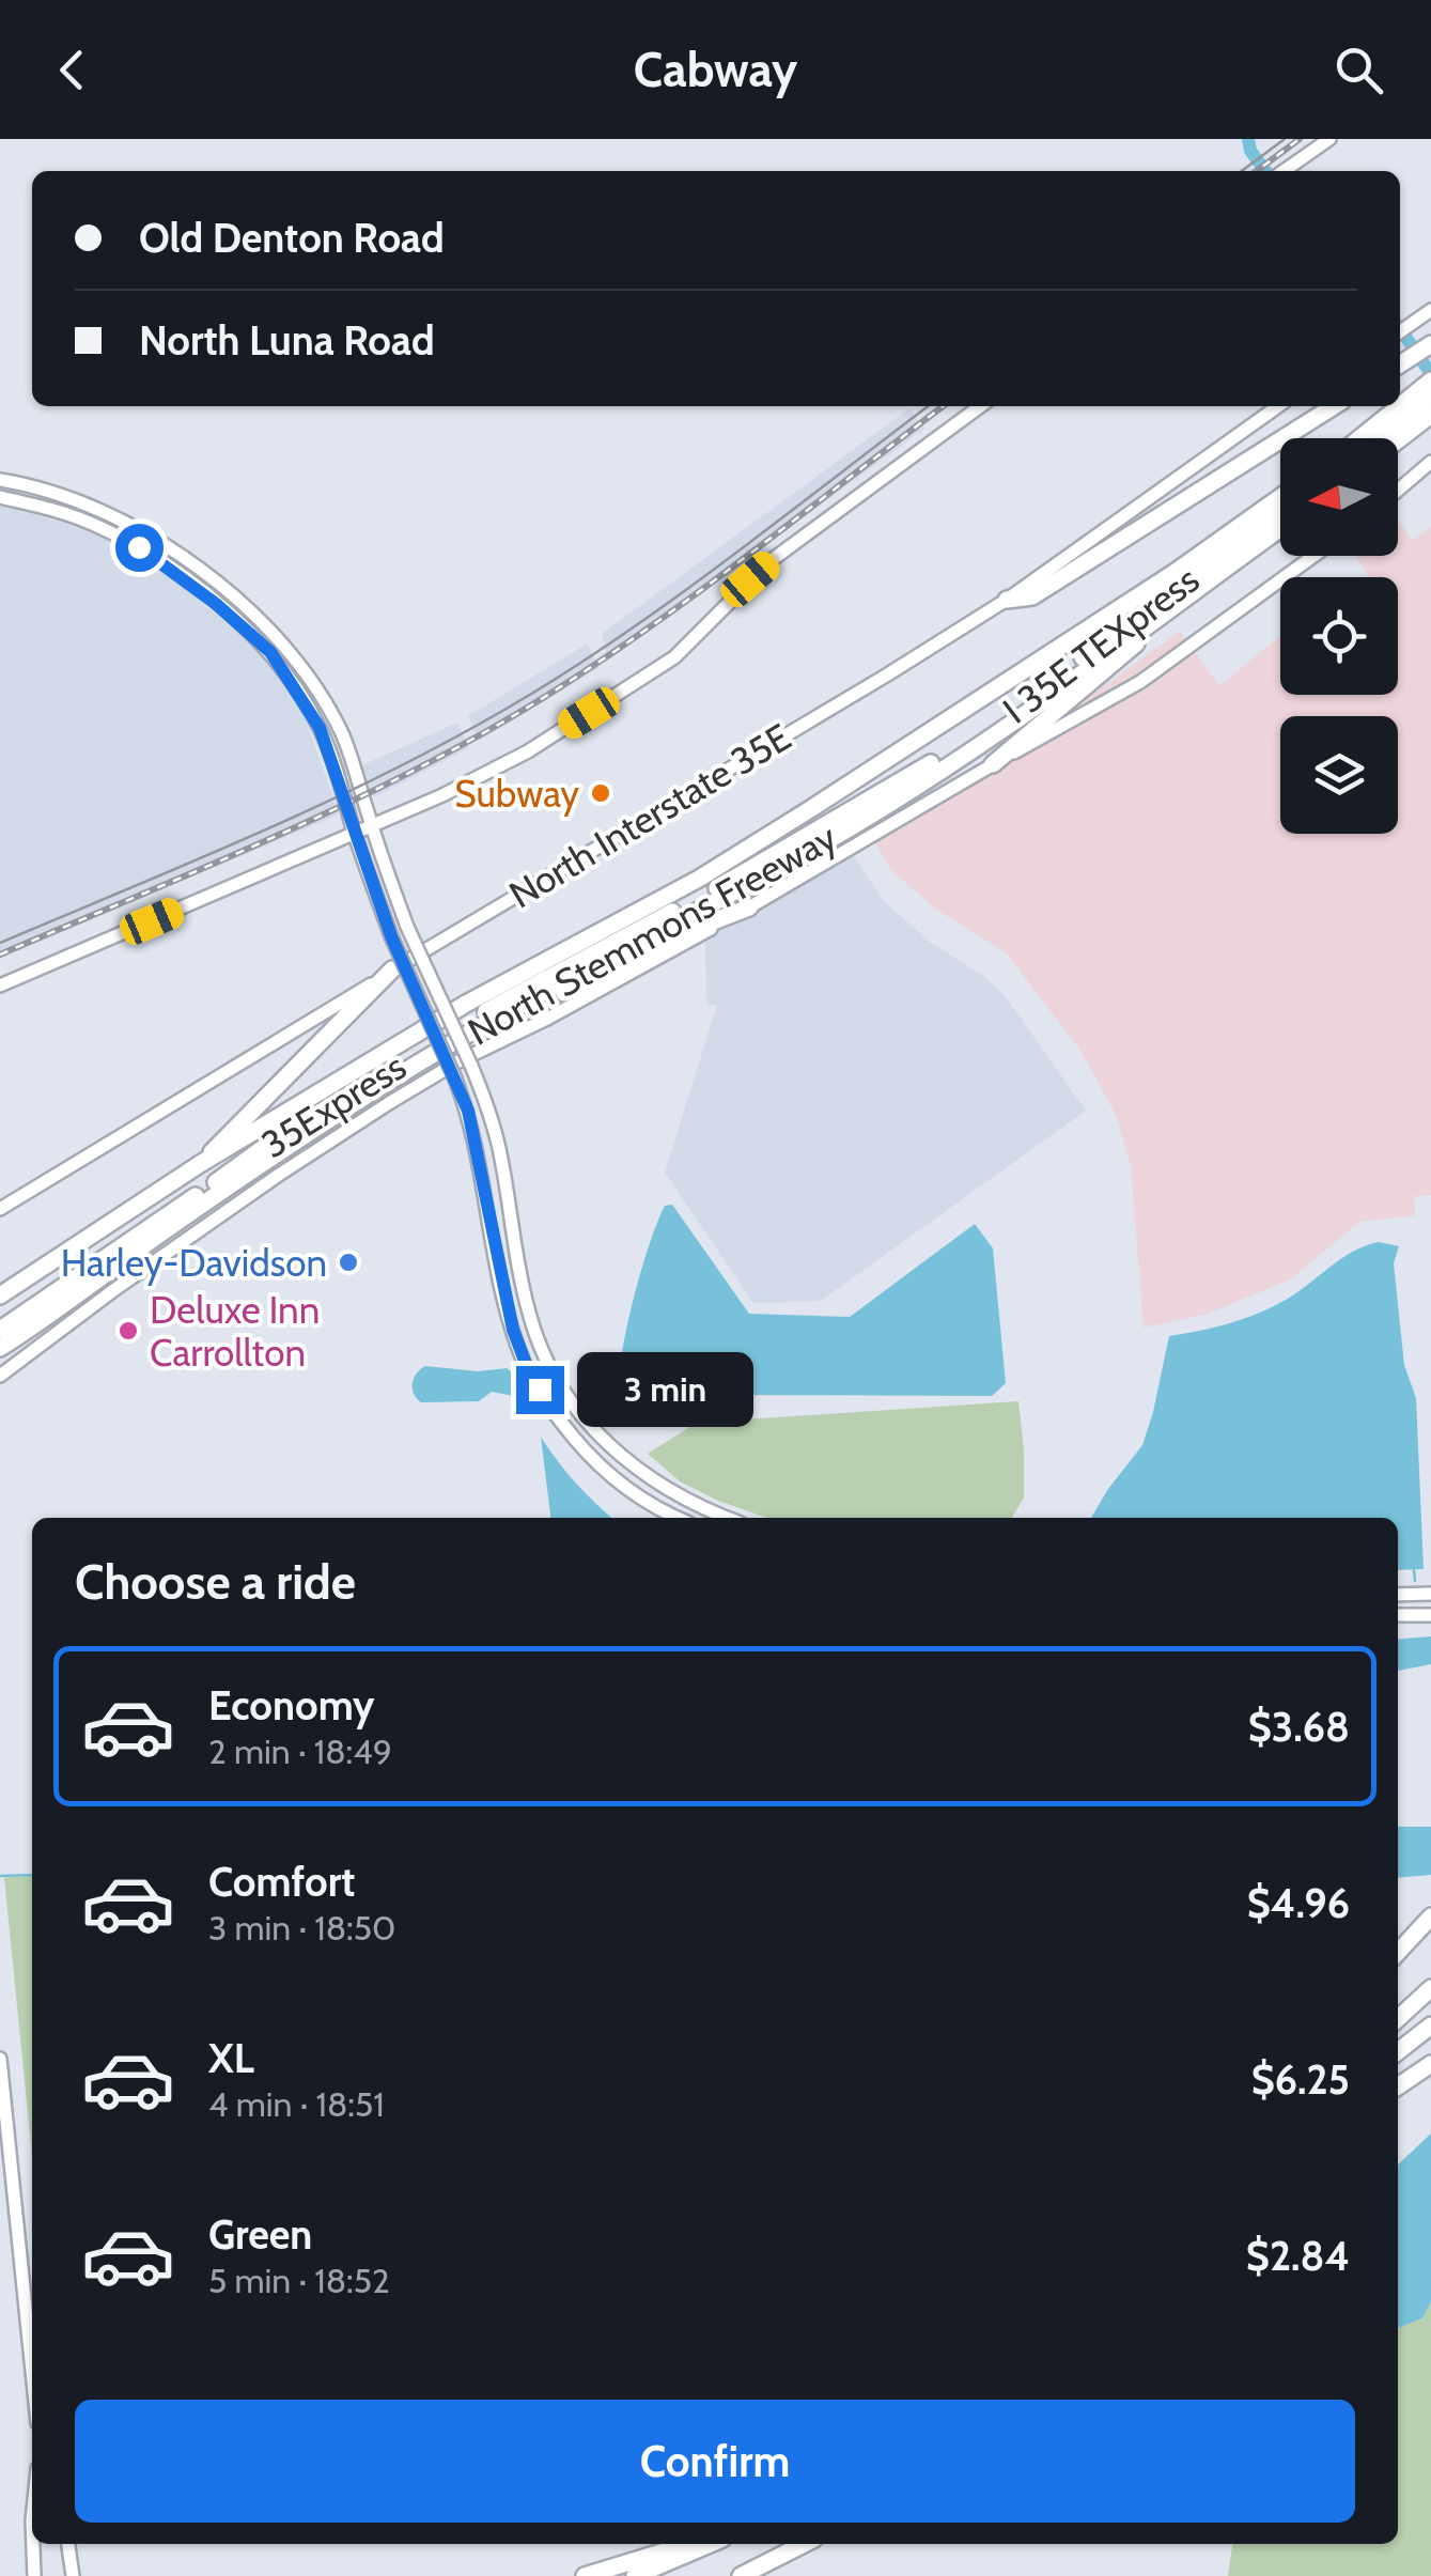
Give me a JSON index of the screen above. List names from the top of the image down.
{
  "streets": {
    "highway": ["I 35E TEXpress", "North Stemmons Freeway", "35Express"],
    "main road": ["North Interstate 35E"]
  },
  "crossings": [
    ["I 35E TEXpress", "35Express"],
    ["North Stemmons Freeway", "35Express"]
  ],
  "places": ["Subway", "Harley-Davidson", "Deluxe Inn Carrollton"],
  "north": "left",
  "page": {
    "header": "Cabway",
    "banner": ["Old Denton Road", "North Luna Road"],
    "bubble": "3 min",
    "heading": "Choose a ride",
    "list": [
      {
        "name": "Economy",
        "note": "2 min · 18:49",
        "value": "$3.68"
      },
      {
        "name": "Comfort",
        "note": "3 min · 18:50",
        "value": "$4.96"
      },
      {
        "name": "XL",
        "note": "4 min · 18:51",
        "value": "$6.25"
      },
      {
        "name": "Green",
        "note": "5 min · 18:52",
        "value": "$2.84"
      }
    ],
    "buttons": "Confirm"
  }
}
